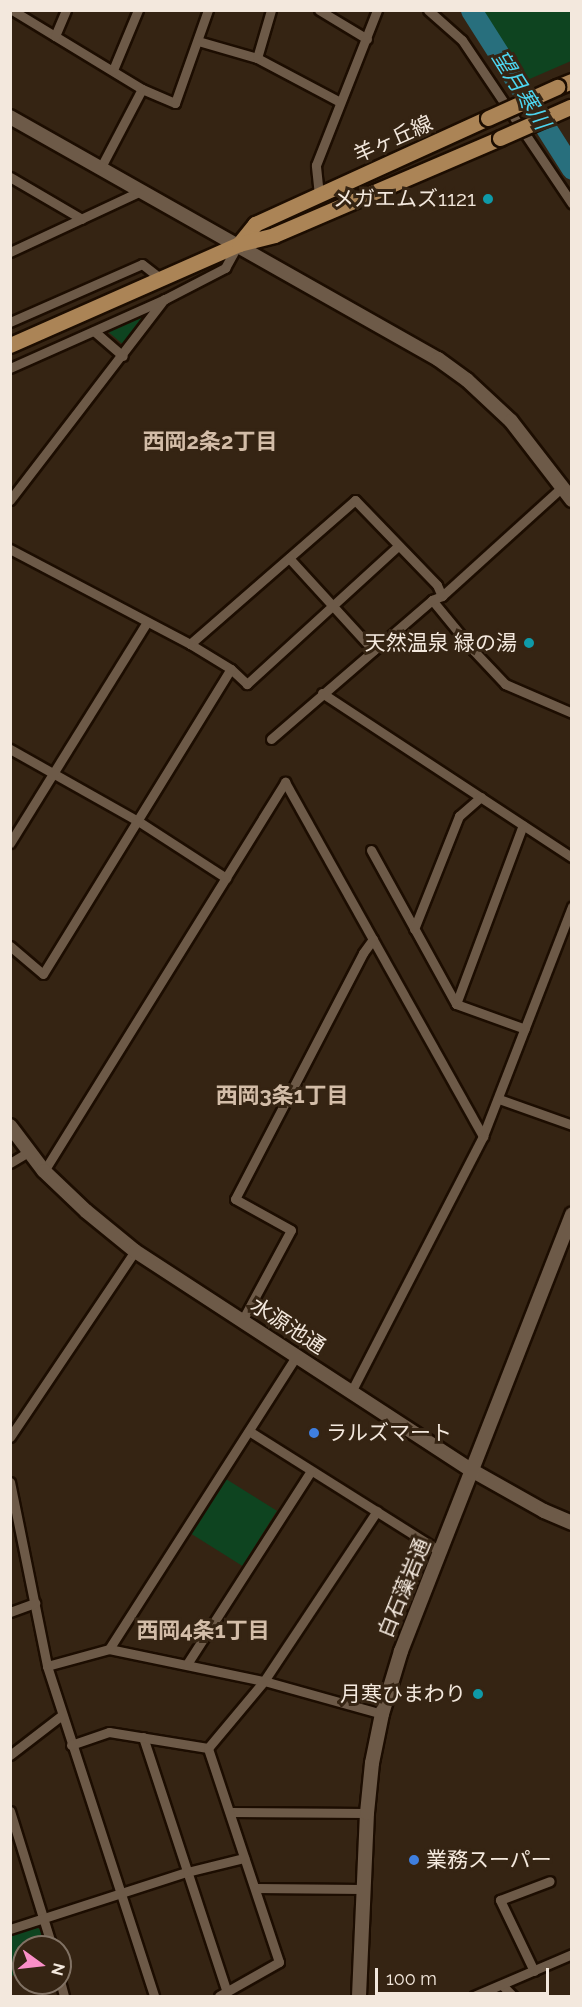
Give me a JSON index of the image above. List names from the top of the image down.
{
  "streets": {
    "main road": ["羊ヶ丘線"],
    "street": ["水源池通", "白石藻岩通"]
  },
  "crossings": [
    ["水源池通", "白石藻岩通"]
  ],
  "districts": ["西岡2条2丁目", "西岡3条1丁目", "西岡4条1丁目"],
  "water": ["望月寒川"],
  "places": [
    "メガエムズ1121",
    "天然温泉 緑の湯",
    "ラルズマート",
    "月寒ひまわり",
    "業務スーパー"
  ],
  "scale_bar": "100 m",
  "north": "right"
}
